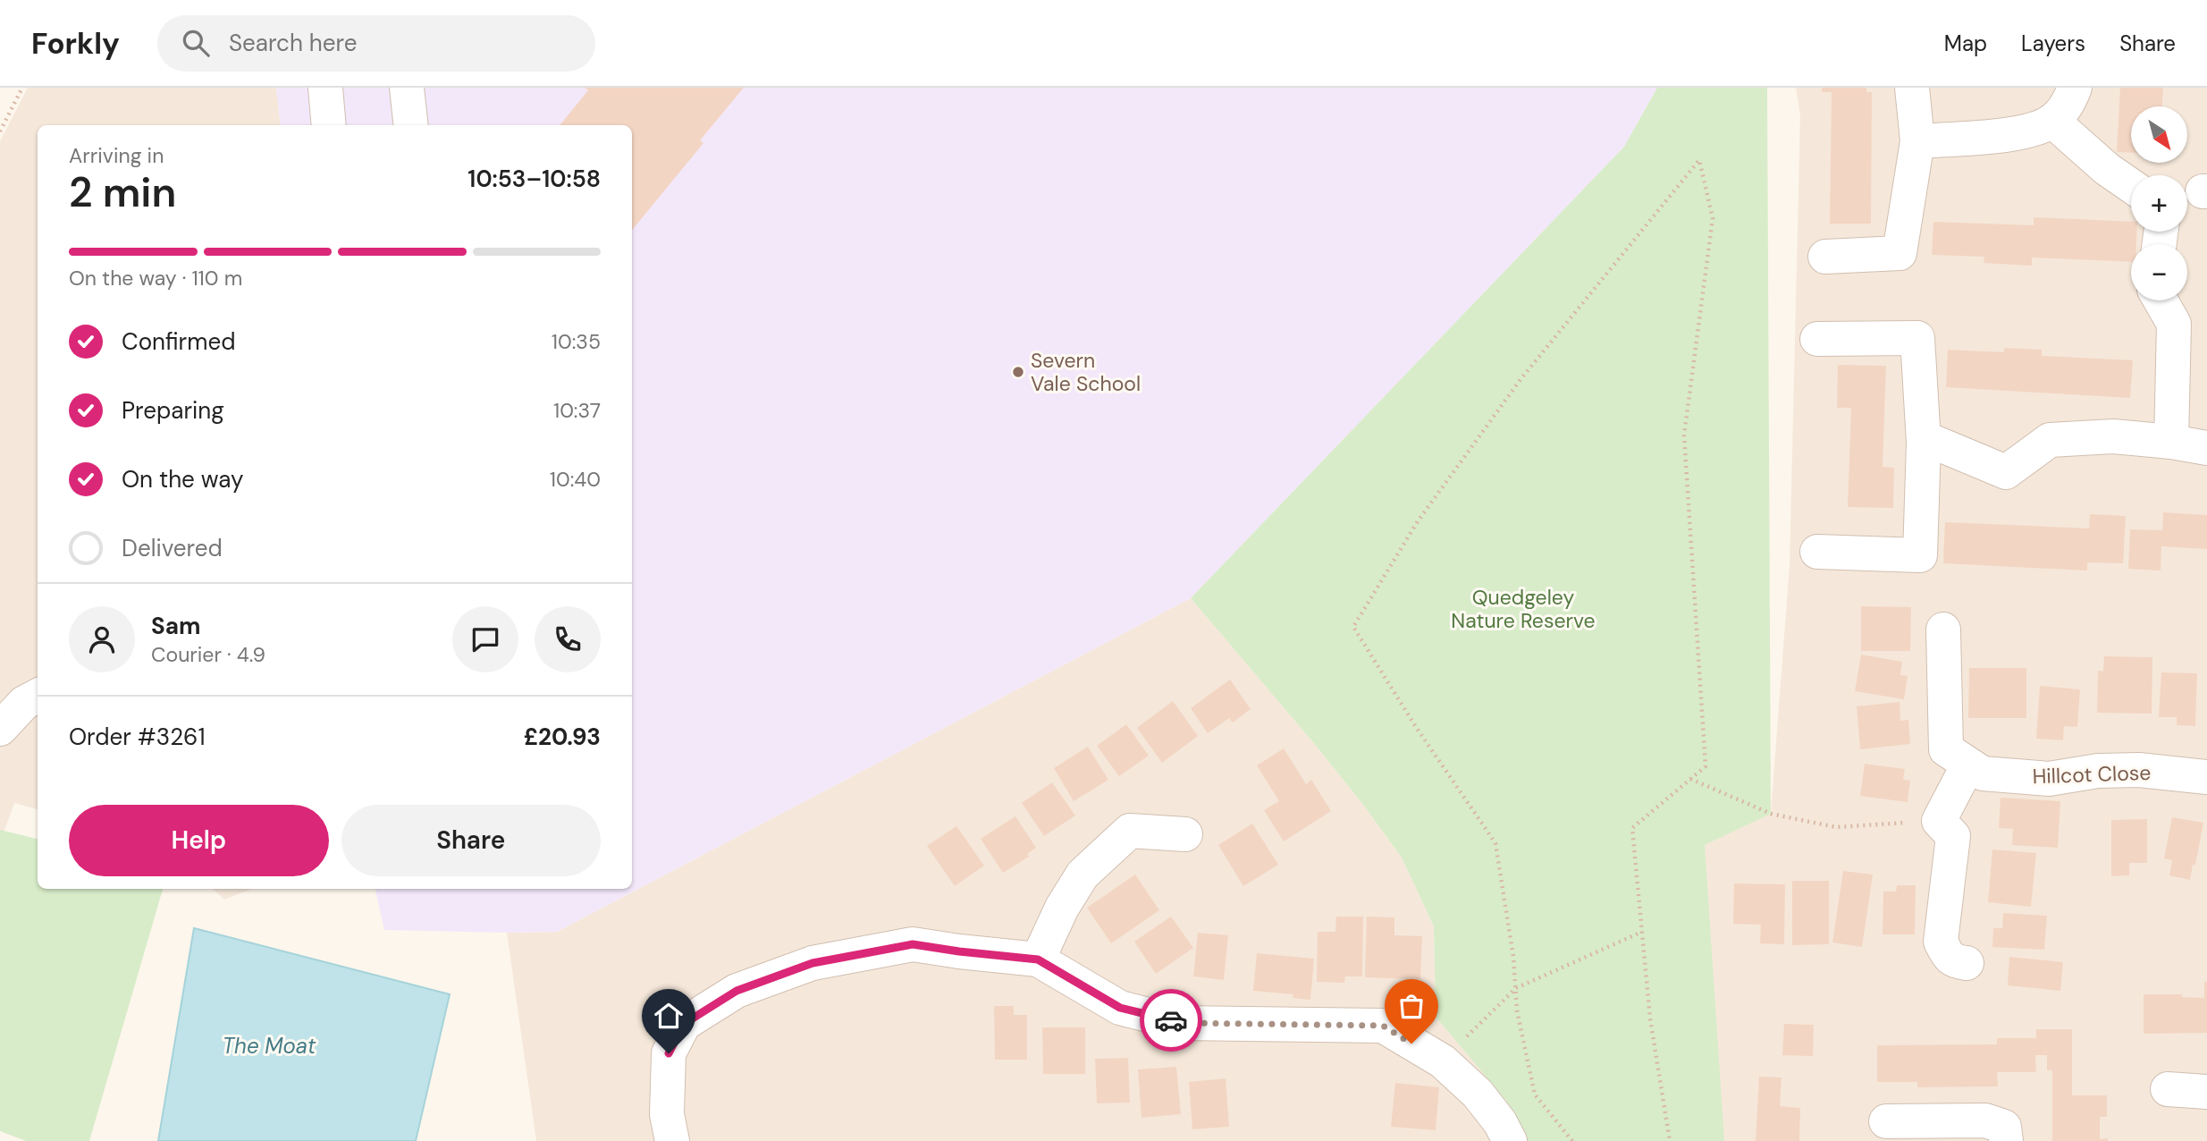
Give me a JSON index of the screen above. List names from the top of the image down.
{
  "streets": {
    "street": ["Hillcot Close"]
  },
  "water": ["The Moat"],
  "parks": ["Quedgeley Nature Reserve"],
  "places": ["Severn Vale School"],
  "north": "bottom right",
  "page": {
    "header": "Forkly",
    "search": "Search here",
    "nav": ["Map", "Layers", "Share"],
    "map_buttons": ["+", "−"],
    "heading": ["2 min", "Arriving in", "10:53–10:58"],
    "panel": [
      "Sam",
      "Courier · 4.9",
      "Order #3261",
      "£20.93"
    ],
    "bar": "On the way · 110 m",
    "list": [
      ["Confirmed", "10:35"],
      ["Preparing", "10:37"],
      ["On the way", "10:40"],
      "Delivered"
    ],
    "buttons": ["Help", "Share"]
  }
}
